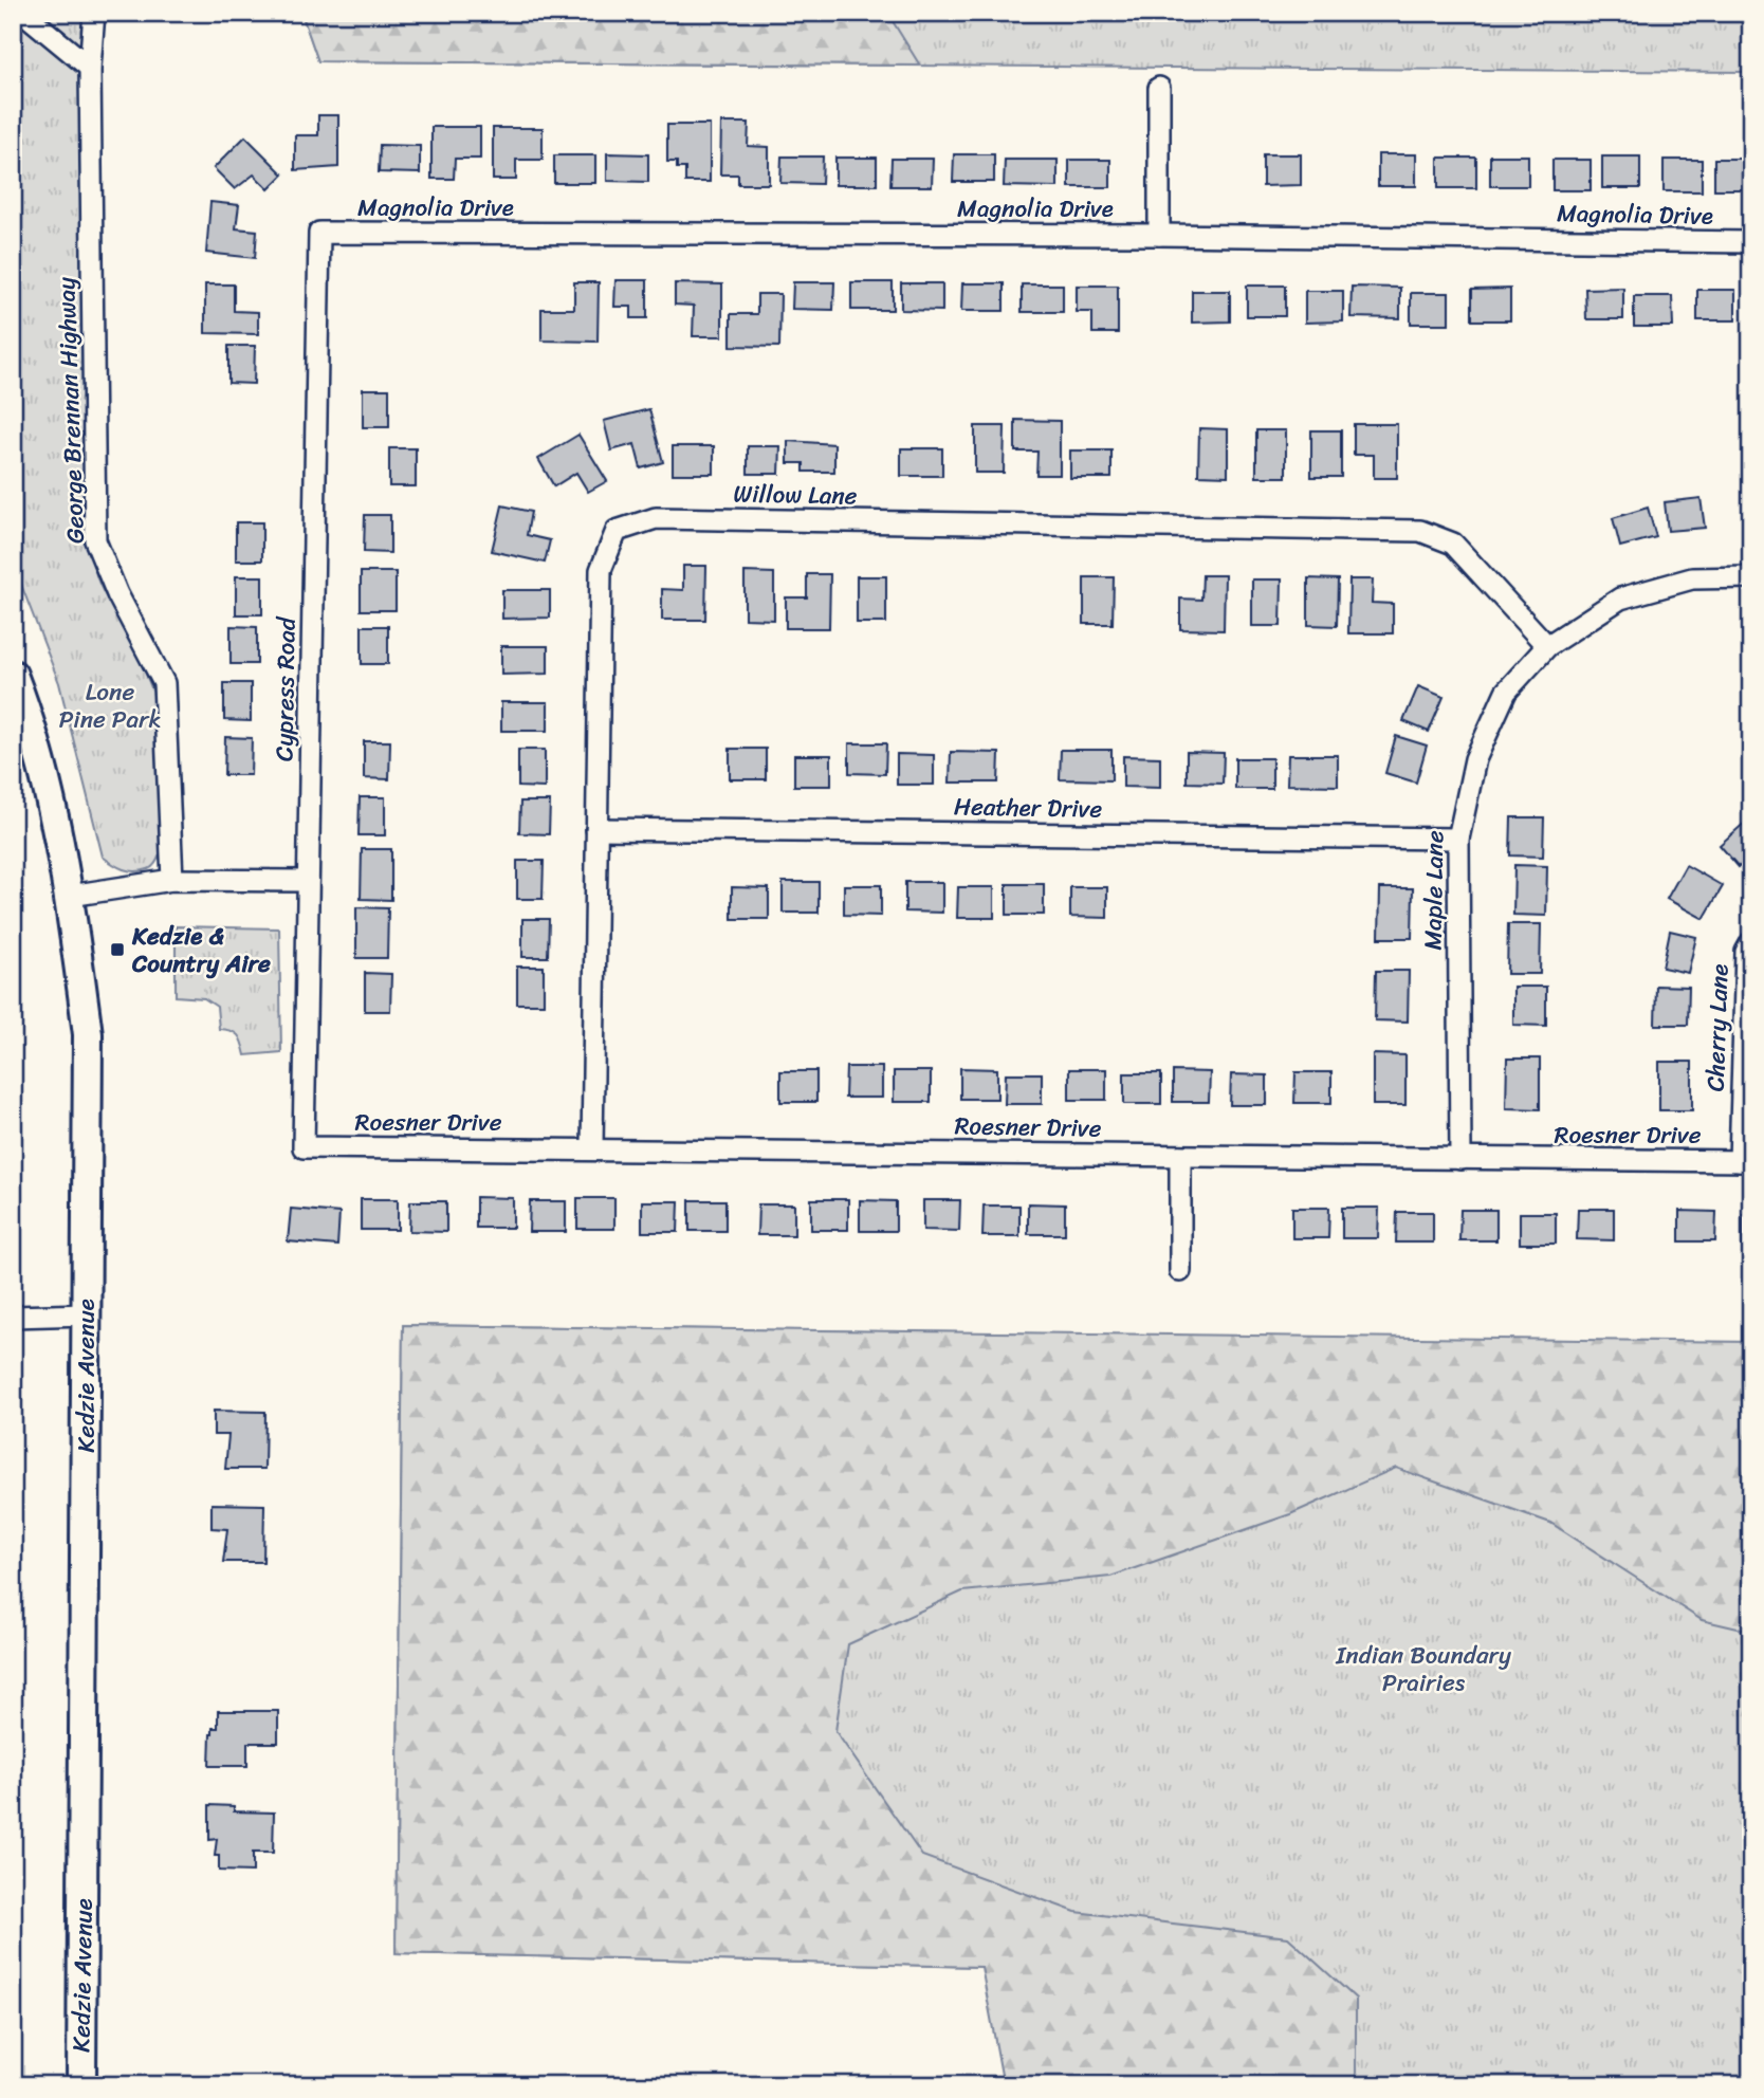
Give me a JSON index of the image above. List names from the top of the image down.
{
  "streets": {
    "main road": ["Kedzie Avenue"],
    "street": [
      "Magnolia Drive",
      "George Brennan Highway",
      "Willow Lane",
      "Cypress Road",
      "Heather Drive",
      "Maple Lane",
      "Cherry Lane",
      "Roesner Drive"
    ]
  },
  "crossings": [
    ["Magnolia Drive", "Cypress Road"],
    ["Willow Lane", "Heather Drive"],
    ["Willow Lane", "Maple Lane"],
    ["Willow Lane", "Roesner Drive"],
    ["Cypress Road", "Roesner Drive"],
    ["Heather Drive", "Maple Lane"],
    ["Maple Lane", "Roesner Drive"],
    ["Cherry Lane", "Roesner Drive"]
  ],
  "parks": ["Lone Pine Park", "Indian Boundary Prairies"],
  "places": {
    "transit": ["Kedzie & Country Aire"]
  }
}
